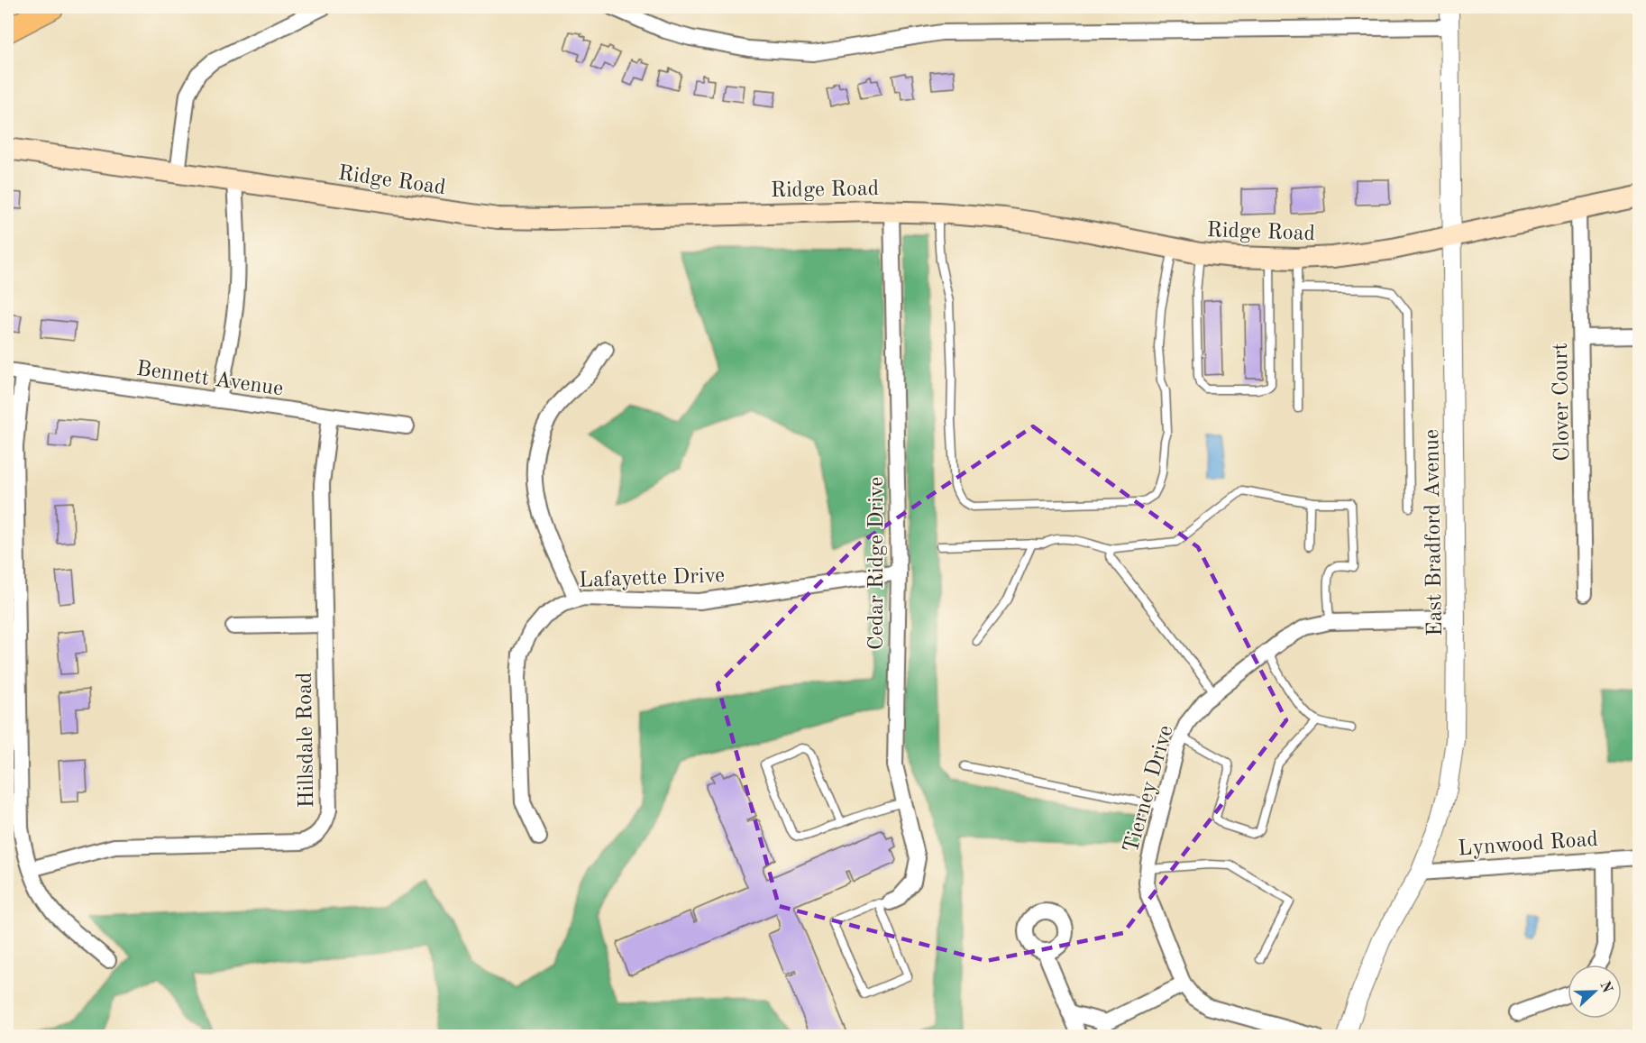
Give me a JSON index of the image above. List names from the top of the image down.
{
  "streets": {
    "main road": ["Ridge Road"],
    "street": [
      "Bennett Avenue",
      "Clover Court",
      "East Bradford Avenue",
      "Cedar Ridge Drive",
      "Lafayette Drive",
      "Hillsdale Road",
      "Tierney Drive",
      "Lynwood Road"
    ]
  },
  "crossings": [
    ["Ridge Road", "Clover Court"],
    ["Ridge Road", "East Bradford Avenue"],
    ["Ridge Road", "Cedar Ridge Drive"],
    ["Bennett Avenue", "Hillsdale Road"],
    ["East Bradford Avenue", "Tierney Drive"],
    ["East Bradford Avenue", "Lynwood Road"],
    ["Cedar Ridge Drive", "Lafayette Drive"]
  ],
  "north": "right"
}
